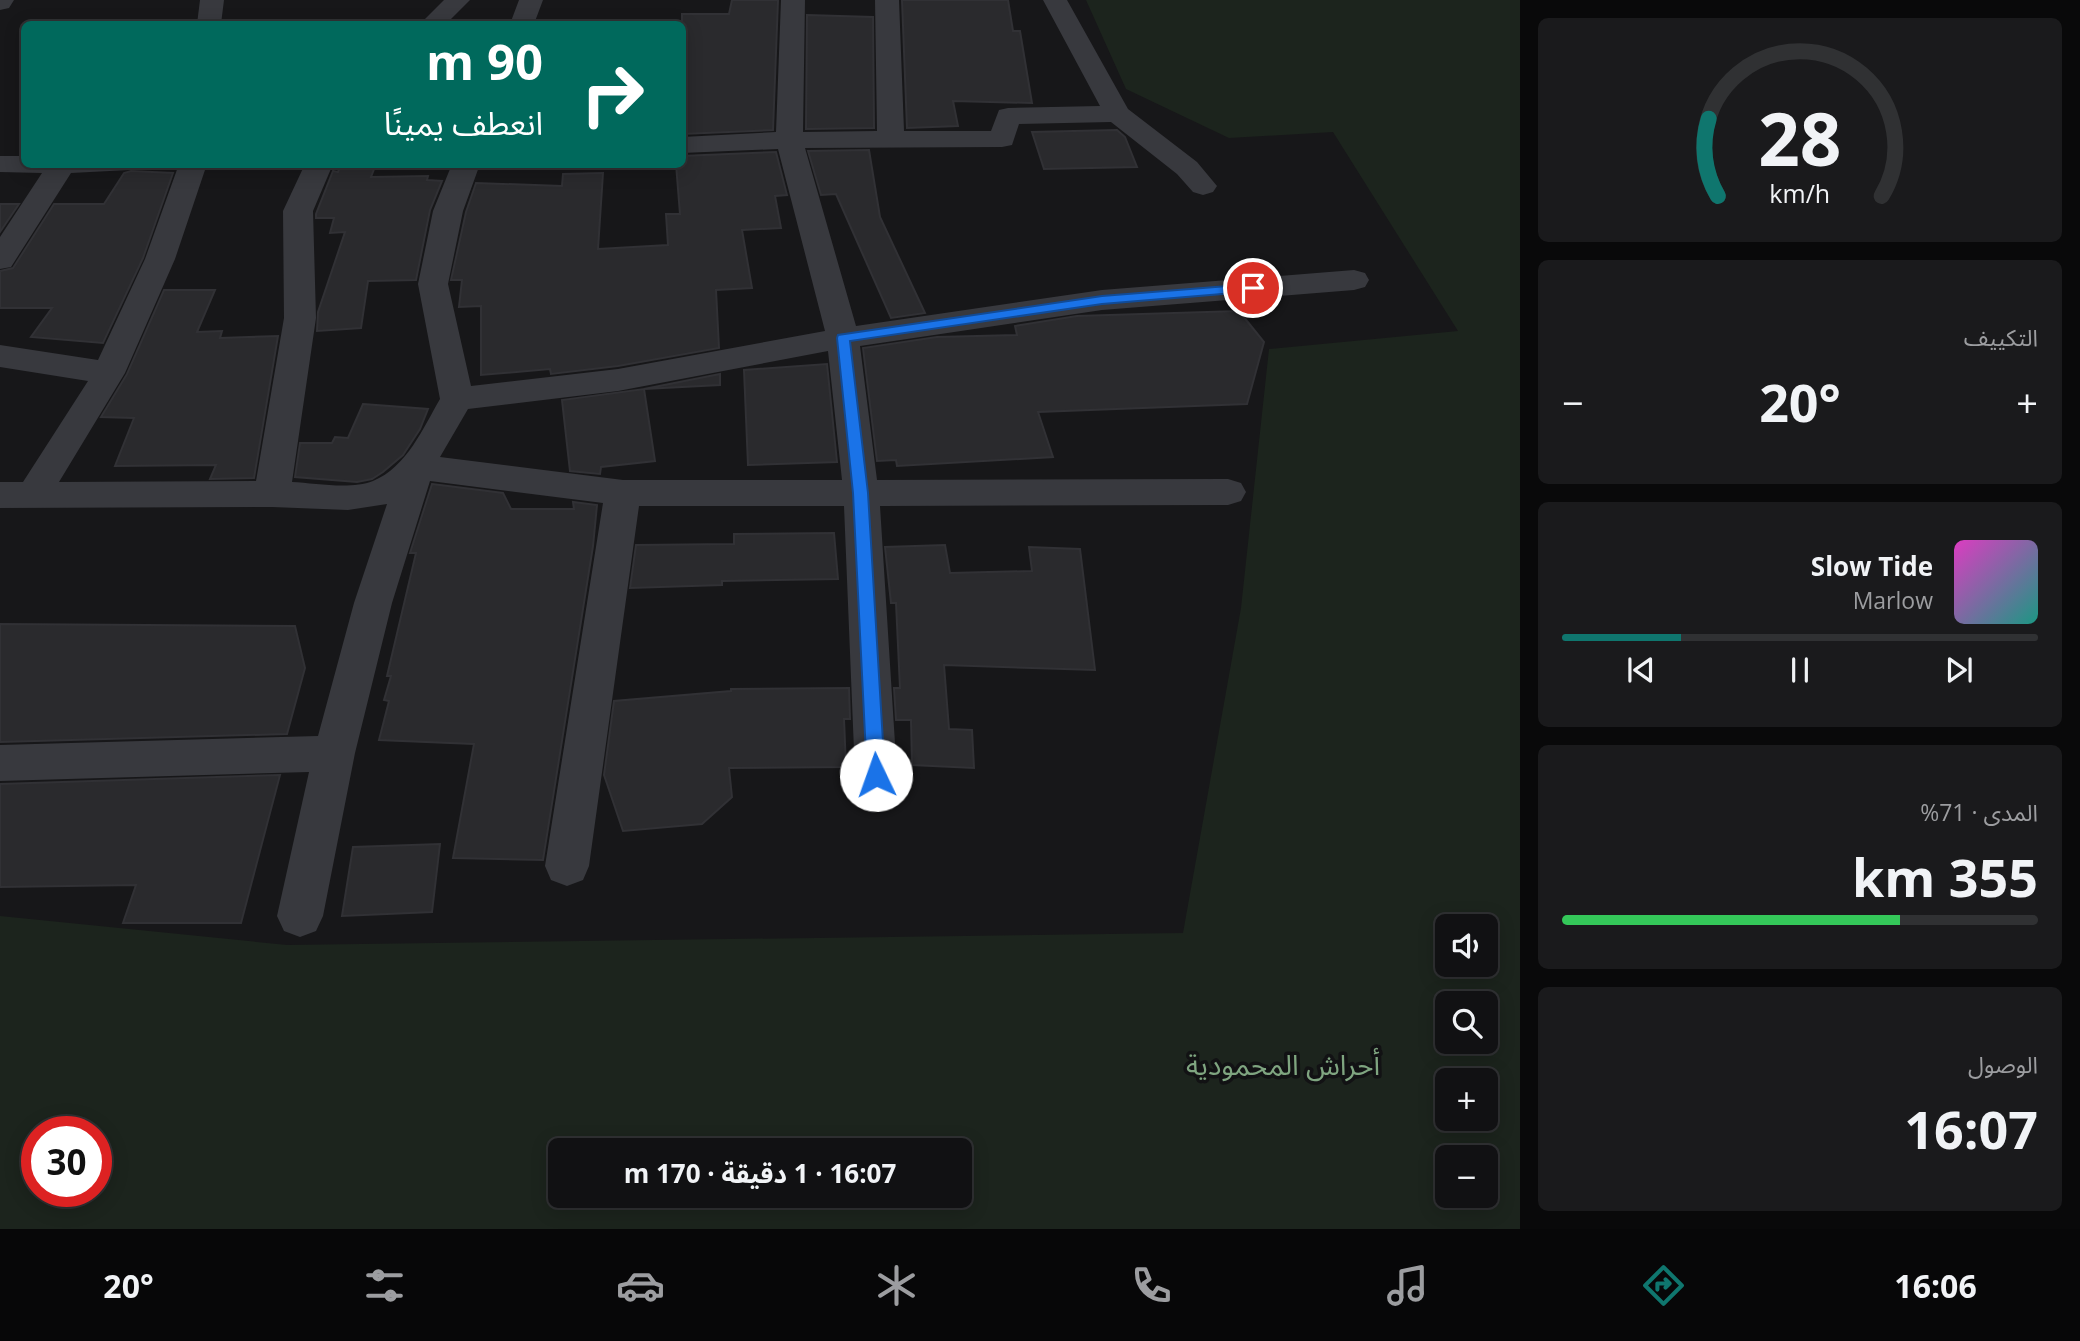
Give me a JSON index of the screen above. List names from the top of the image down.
{
  "parks": ["أحراش المحمودية"],
  "page": {
    "turn": ["90 m", "انعطف يمينًا"],
    "tile": [
      "التكييف",
      ["المدى · 71%", "355 km"],
      ["الوصول", "16:07"]
    ],
    "heat": ["−", "20°", "+"],
    "song": ["Slow Tide", "Marlow"],
    "map_buttons": ["+", "−"],
    "limit": "30",
    "trip": "16:07 · 1 دقيقة · 170 m",
    "tabs": ["16:06", "20°"],
    "gauge": ["28", "km/h"]
  }
}
